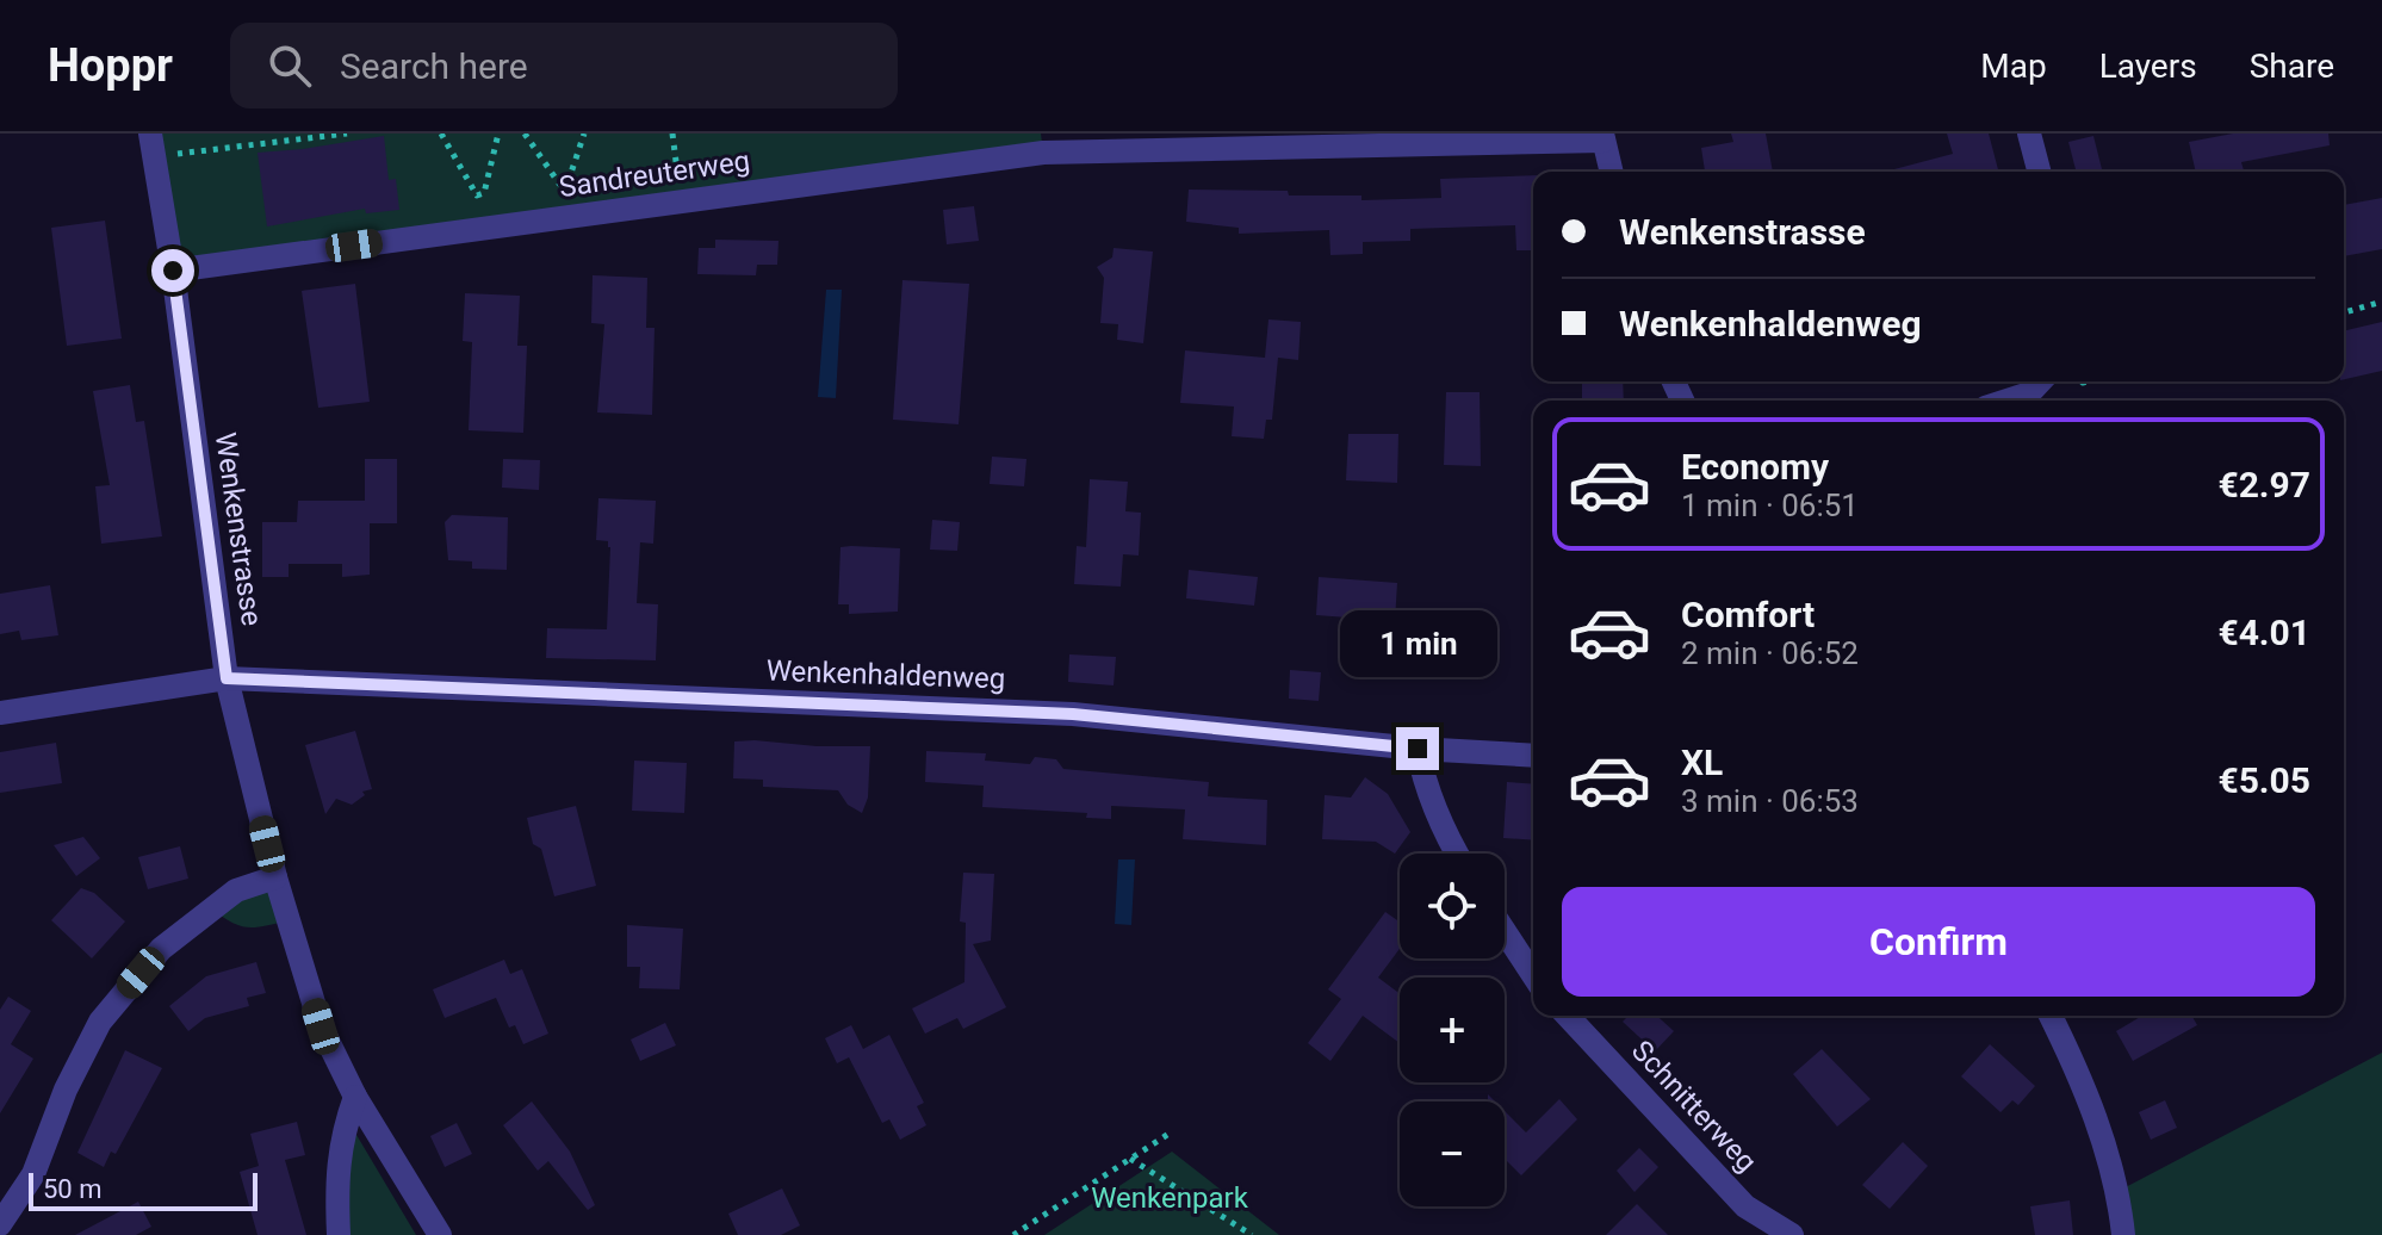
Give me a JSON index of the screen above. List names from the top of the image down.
{
  "streets": {
    "street": [
      "Sandreuterweg",
      "Wenkenstrasse",
      "Wenkenhaldenweg",
      "Schnitterweg"
    ]
  },
  "crossings": [
    ["Sandreuterweg", "Wenkenstrasse"],
    ["Wenkenstrasse", "Wenkenhaldenweg"]
  ],
  "parks": ["Wenkenpark"],
  "scale_bar": "50 m",
  "page": {
    "header": "Hoppr",
    "search": "Search here",
    "nav": ["Map", "Layers", "Share"],
    "banner": ["Wenkenstrasse", "Wenkenhaldenweg"],
    "list": [
      {
        "name": "Economy",
        "note": "1 min · 06:51",
        "value": "€2.97"
      },
      {
        "name": "Comfort",
        "note": "2 min · 06:52",
        "value": "€4.01"
      },
      {
        "name": "XL",
        "note": "3 min · 06:53",
        "value": "€5.05"
      }
    ],
    "bubble": "1 min",
    "map_buttons": ["+", "−"],
    "buttons": "Confirm",
    "scale": "50 m"
  }
}
